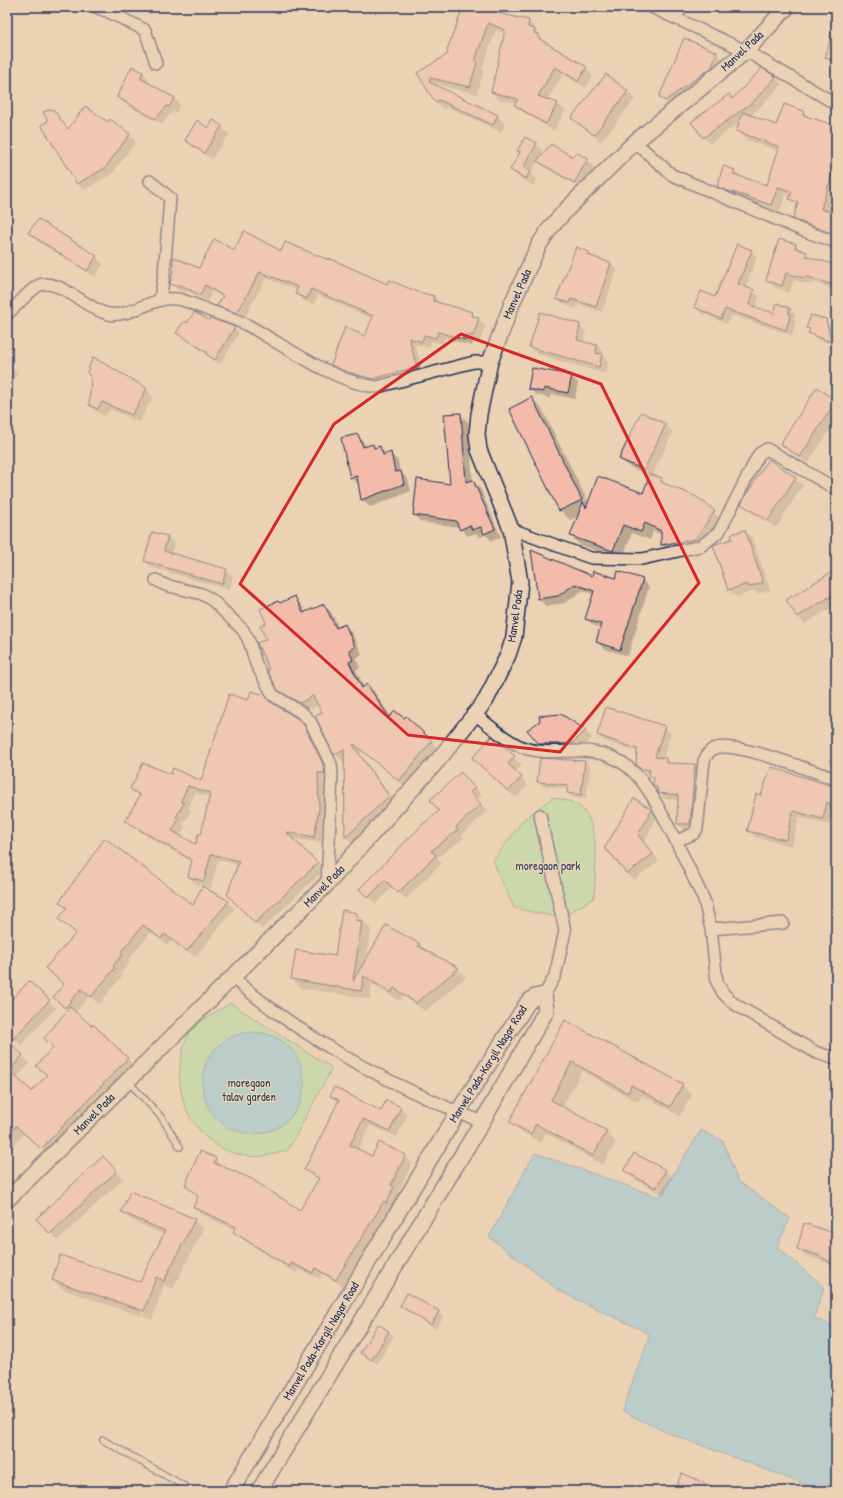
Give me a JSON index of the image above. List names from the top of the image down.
{
  "streets": {
    "main road": ["Manvel Pada", "Manvel Pada-Kargil Nagar Road"]
  },
  "parks": ["moregaon park", "moregaon talav garden"]
}
